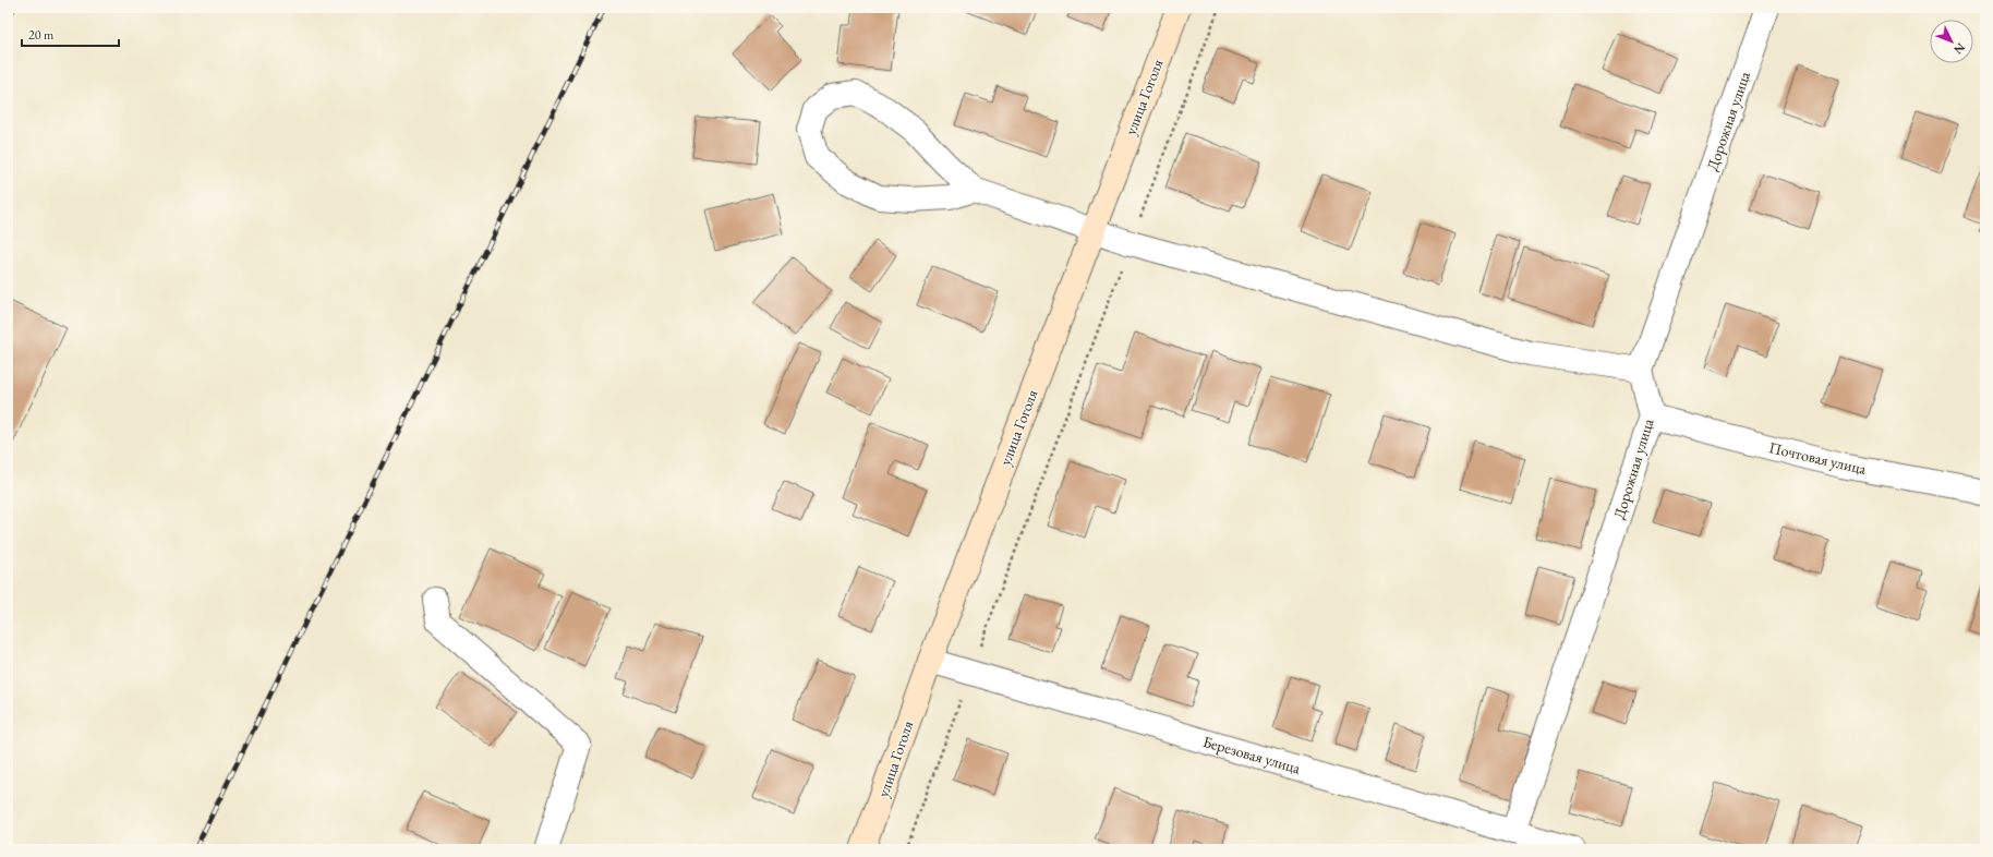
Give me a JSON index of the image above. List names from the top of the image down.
{
  "streets": {
    "main road": ["улица Гоголя"],
    "street": ["Дорожная улица", "Почтовая улица", "Березовая улица"]
  },
  "crossings": [
    ["улица Гоголя", "Березовая улица"],
    ["Дорожная улица", "Почтовая улица"],
    ["Дорожная улица", "Березовая улица"]
  ],
  "scale_bar": "20 m",
  "north": "bottom right"
}
